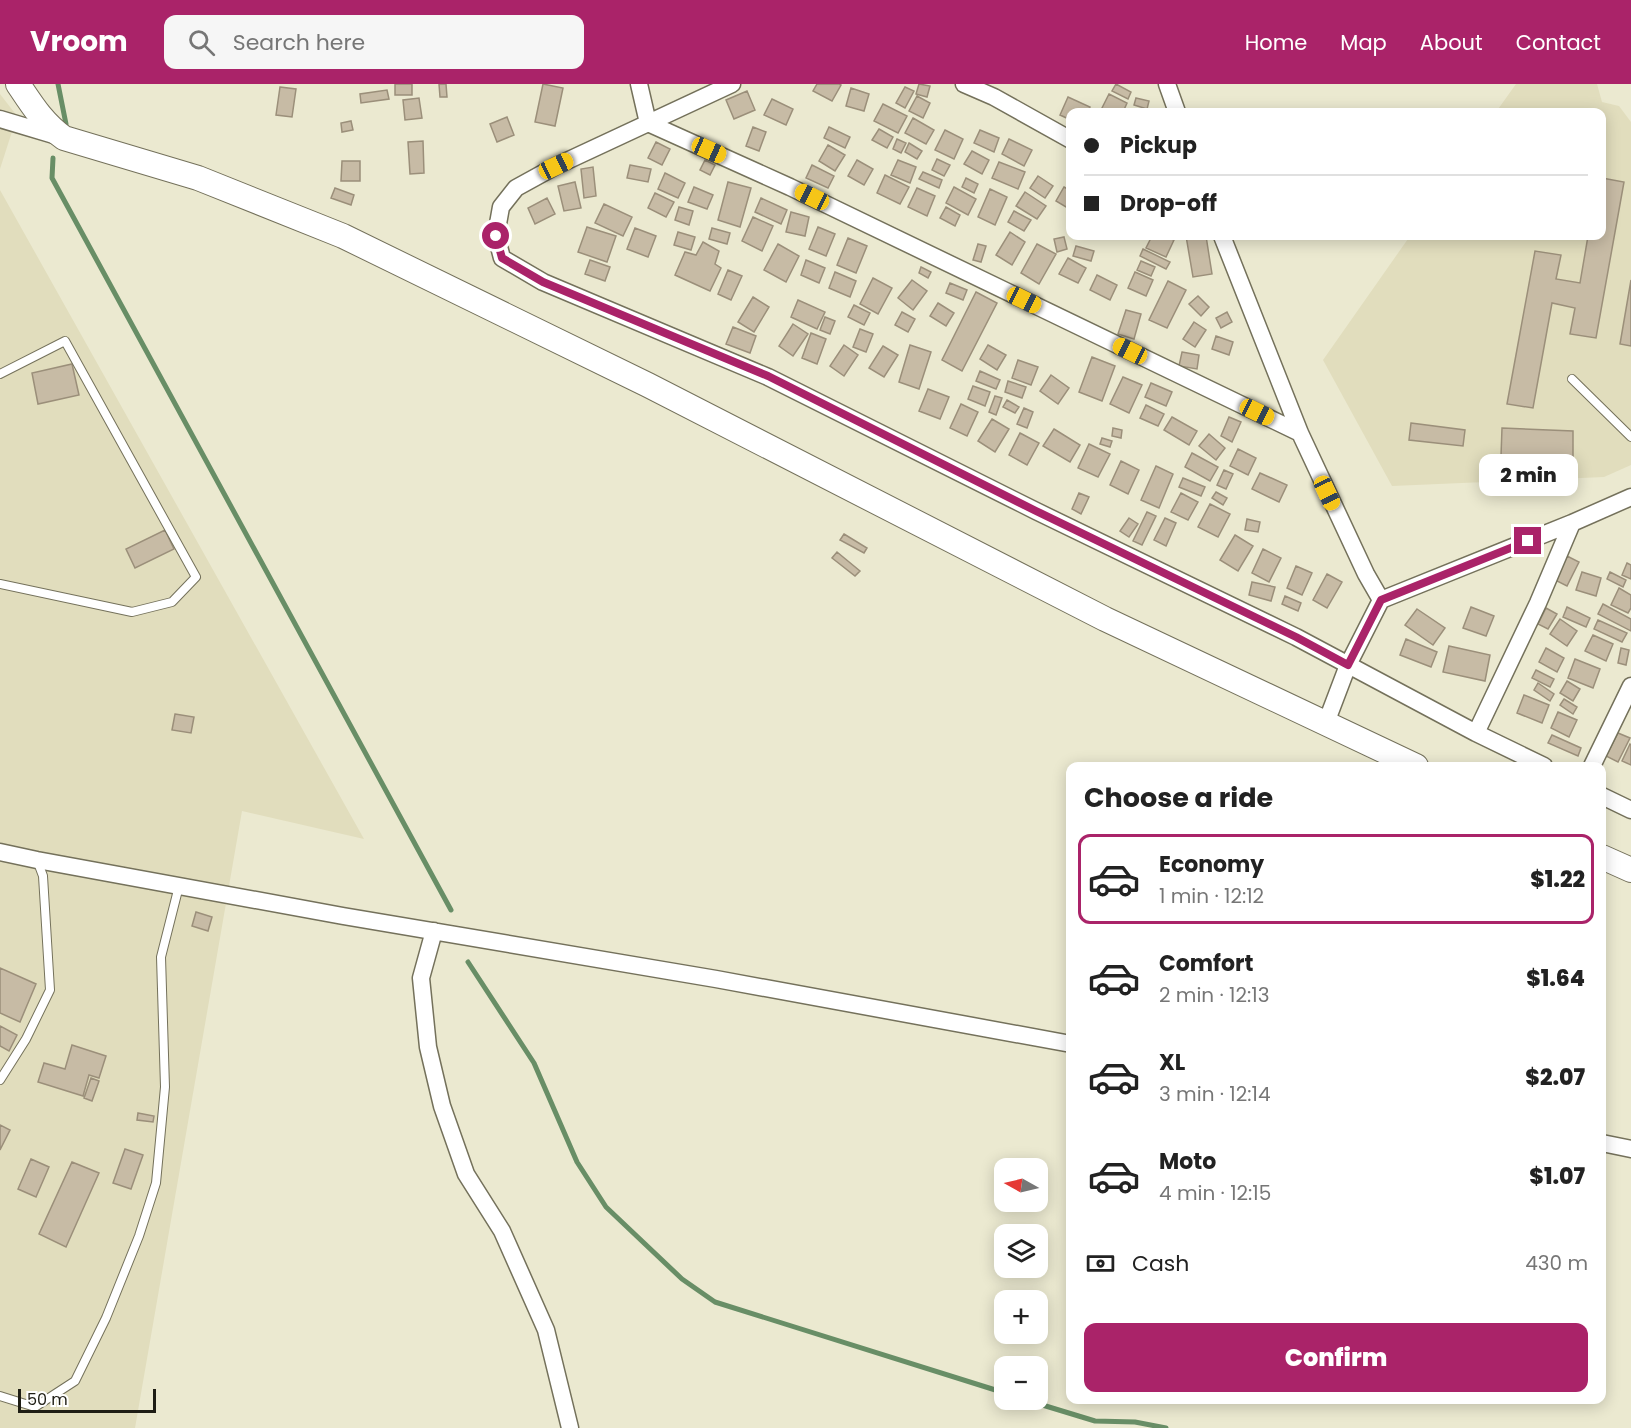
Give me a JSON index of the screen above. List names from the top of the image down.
{
  "scale_bar": "50 m",
  "north": "left",
  "page": {
    "header": "Vroom",
    "search": "Search here",
    "nav": [
      "Home",
      "Map",
      "About",
      "Contact"
    ],
    "banner": ["Pickup", "Drop-off"],
    "bubble": "2 min",
    "heading": "Choose a ride",
    "list": [
      {
        "name": "Economy",
        "note": "1 min · 12:12",
        "value": "$1.22"
      },
      {
        "name": "Comfort",
        "note": "2 min · 12:13",
        "value": "$1.64"
      },
      {
        "name": "XL",
        "note": "3 min · 12:14",
        "value": "$2.07"
      },
      {
        "name": "Moto",
        "note": "4 min · 12:15",
        "value": "$1.07"
      }
    ],
    "map_buttons": ["+", "−"],
    "pay": ["Cash", "430 m"],
    "buttons": "Confirm",
    "scale": "50 m"
  }
}
